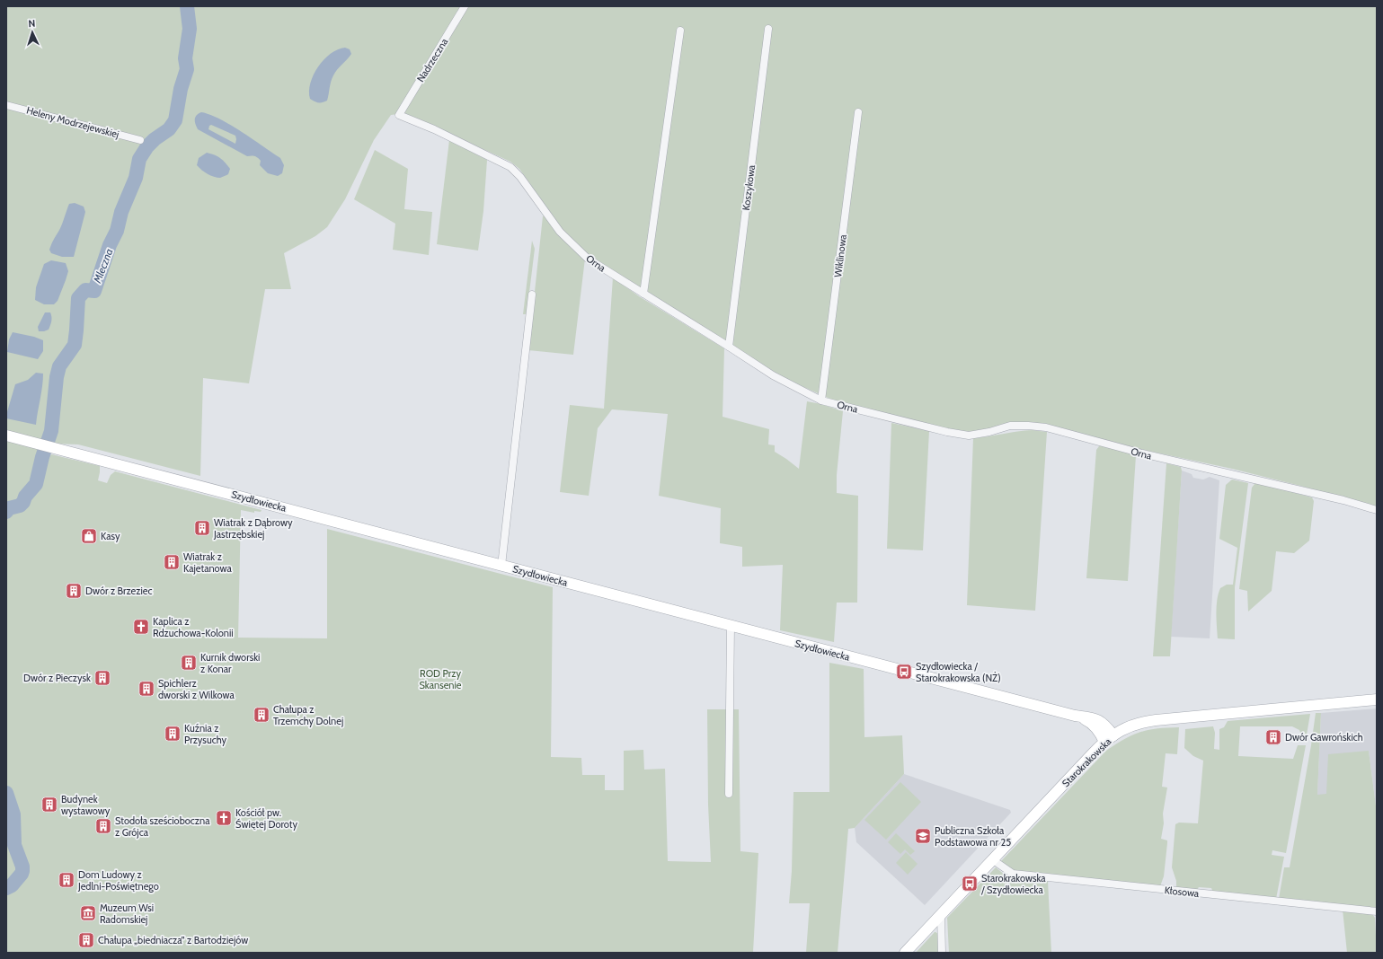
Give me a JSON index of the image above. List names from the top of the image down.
{
  "streets": {
    "street": [
      "Nadrzeczna",
      "Heleny Modrzejewskiej",
      "Koszykowa",
      "Wiklinowa",
      "Orna",
      "Szydłowiecka",
      "Starokrakowska",
      "Kłosowa"
    ]
  },
  "crossings": [
    ["Nadrzeczna", "Orna"],
    ["Koszykowa", "Orna"],
    ["Wiklinowa", "Orna"],
    ["Szydłowiecka", "Starokrakowska"],
    ["Starokrakowska", "Kłosowa"]
  ],
  "water": ["Mleczna"],
  "parks": ["ROD Przy Skansenie"],
  "places": {
    "building": [
      "Wiatrak z Dąbrowy Jastrzębskiej",
      "Wiatrak z Kajetanowa",
      "Dwór z Brzeziec",
      "Kurnik dworski z Konar",
      "Dwór z Pieczysk",
      "Spichlerz dworski z Wilkowa",
      "Chałupa z Trzemchy Dolnej",
      "Kuźnia z Przysuchy",
      "Dwór Gawrońskich",
      "Budynek wystawowy",
      "Stodoła sześcioboczna z Grójca",
      "Dom Ludowy z Jedlni-Poświętnego",
      "Chałupa „biedniacza” z Bartodziejów"
    ],
    "shop": ["Kasy"],
    "church": ["Kaplica z Rdzuchowa-Kolonii", "Kościół pw. Świętej Doroty"],
    "bus stop": ["Szydłowiecka / Starokrakowska (NŻ)", "Starokrakowska / Szydłowiecka"],
    "school or university": ["Publiczna Szkoła Podstawowa nr 25"],
    "museum": ["Muzeum Wsi Radomskiej"]
  },
  "north": "top"
}
